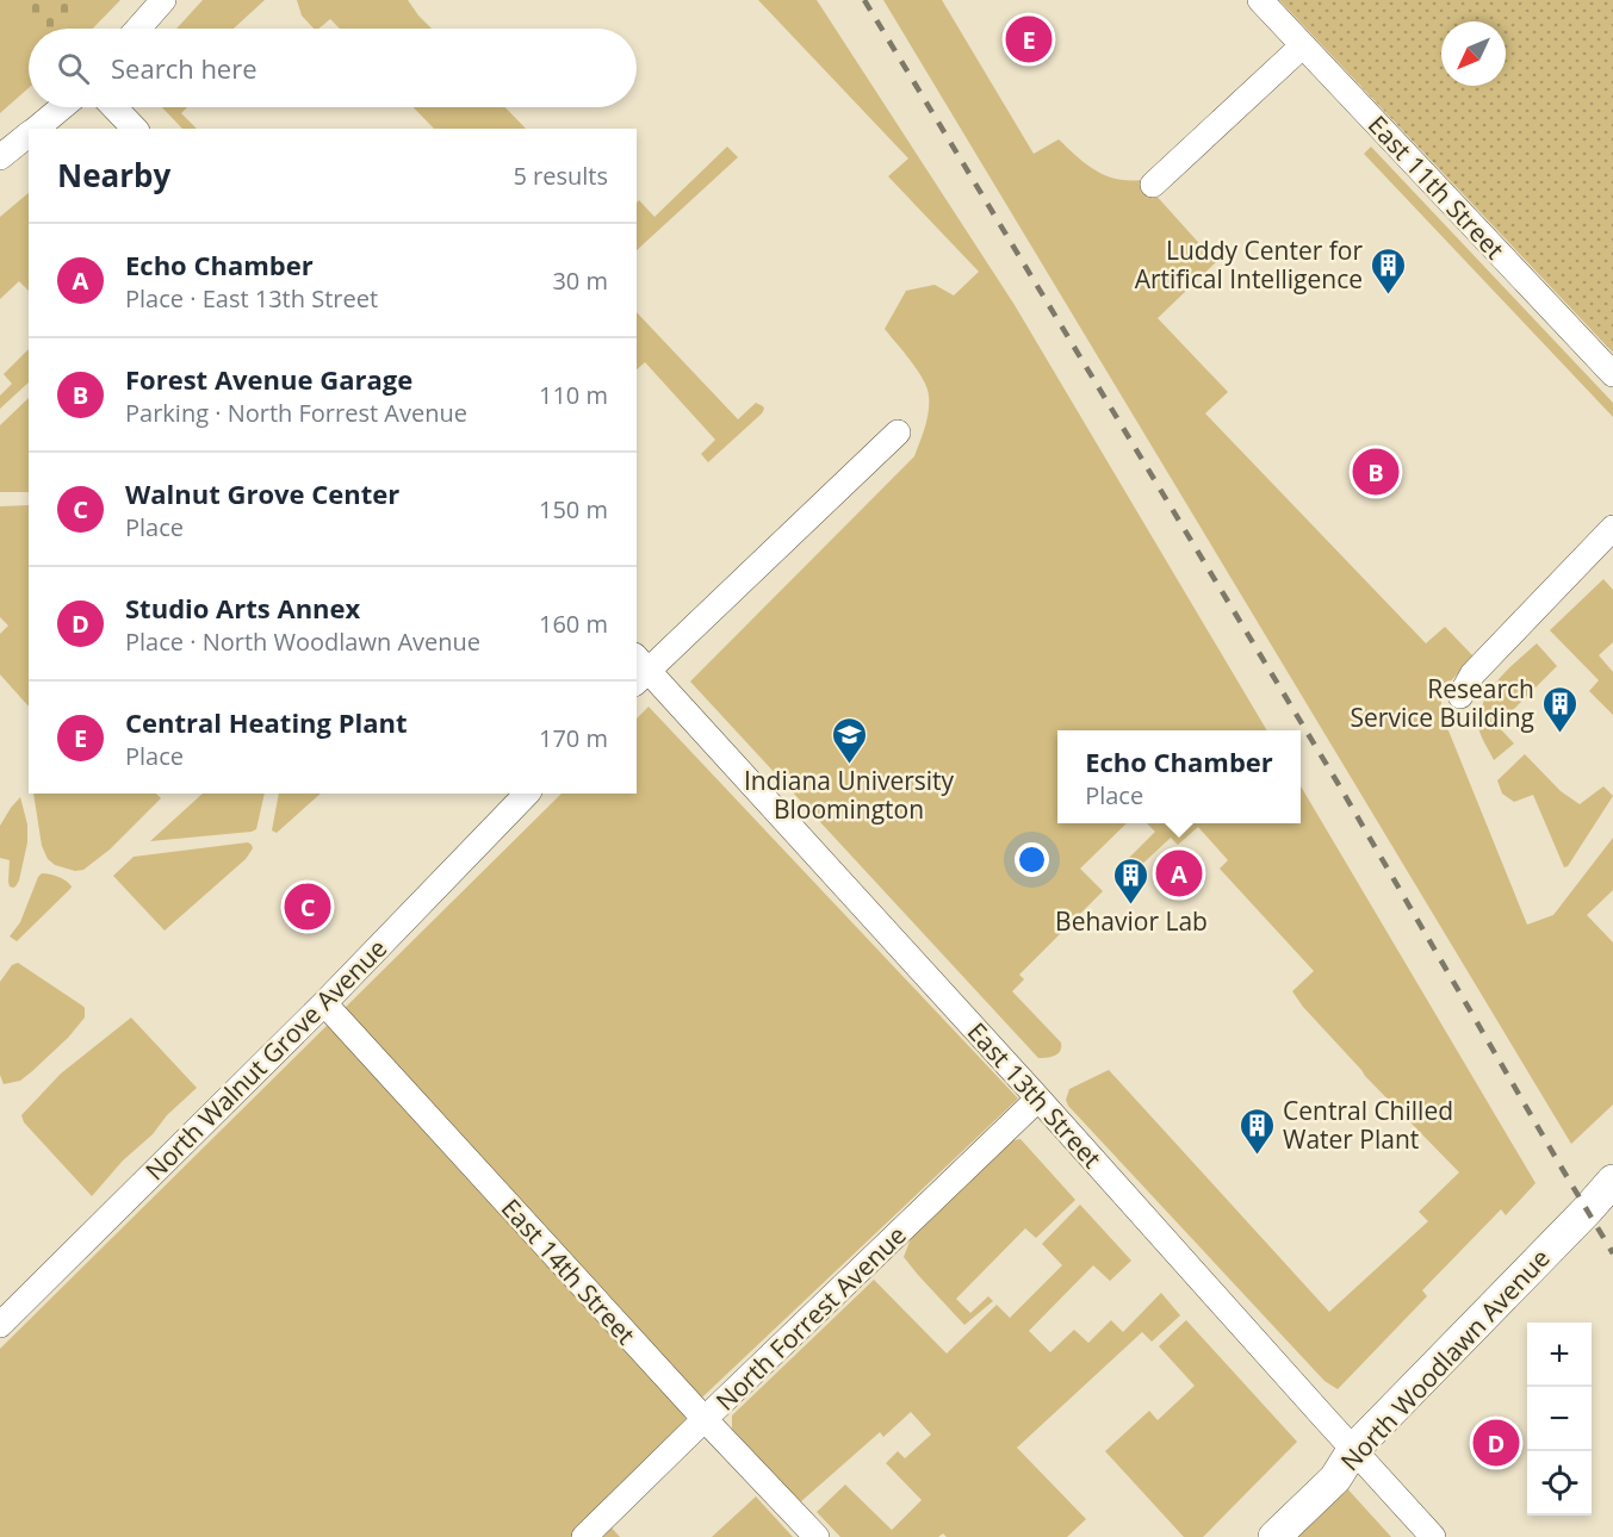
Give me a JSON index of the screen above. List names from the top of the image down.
{
  "streets": {
    "street": [
      "East 11th Street",
      "North Walnut Grove Avenue",
      "East 13th Street",
      "East 14th Street",
      "North Forrest Avenue",
      "North Woodlawn Avenue"
    ]
  },
  "crossings": [
    ["North Walnut Grove Avenue", "East 14th Street"],
    ["East 13th Street", "North Forrest Avenue"],
    ["East 13th Street", "North Woodlawn Avenue"],
    ["East 14th Street", "North Forrest Avenue"]
  ],
  "places": {
    "building": [
      "Luddy Center for Artifical Intelligence",
      "Research Service Building",
      "Behavior Lab",
      "Central Chilled Water Plant"
    ],
    "school or university": ["Indiana University Bloomington"]
  },
  "north": "bottom left",
  "page": {
    "pins": [
      "E",
      "B",
      "A",
      "C",
      "D"
    ],
    "search": "Search here",
    "heading": ["Nearby", "5 results"],
    "list": [
      {
        "mark": "A",
        "name": "Echo Chamber",
        "note": "Place · East 13th Street",
        "value": "30 m"
      },
      {
        "mark": "B",
        "name": "Forest Avenue Garage",
        "note": "Parking · North Forrest Avenue",
        "value": "110 m"
      },
      {
        "mark": "C",
        "name": "Walnut Grove Center",
        "note": "Place",
        "value": "150 m"
      },
      {
        "mark": "D",
        "name": "Studio Arts Annex",
        "note": "Place · North Woodlawn Avenue",
        "value": "160 m"
      },
      {
        "mark": "E",
        "name": "Central Heating Plant",
        "note": "Place",
        "value": "170 m"
      }
    ],
    "popup": ["Echo Chamber", "Place"],
    "map_buttons": ["+", "−"]
  }
}
